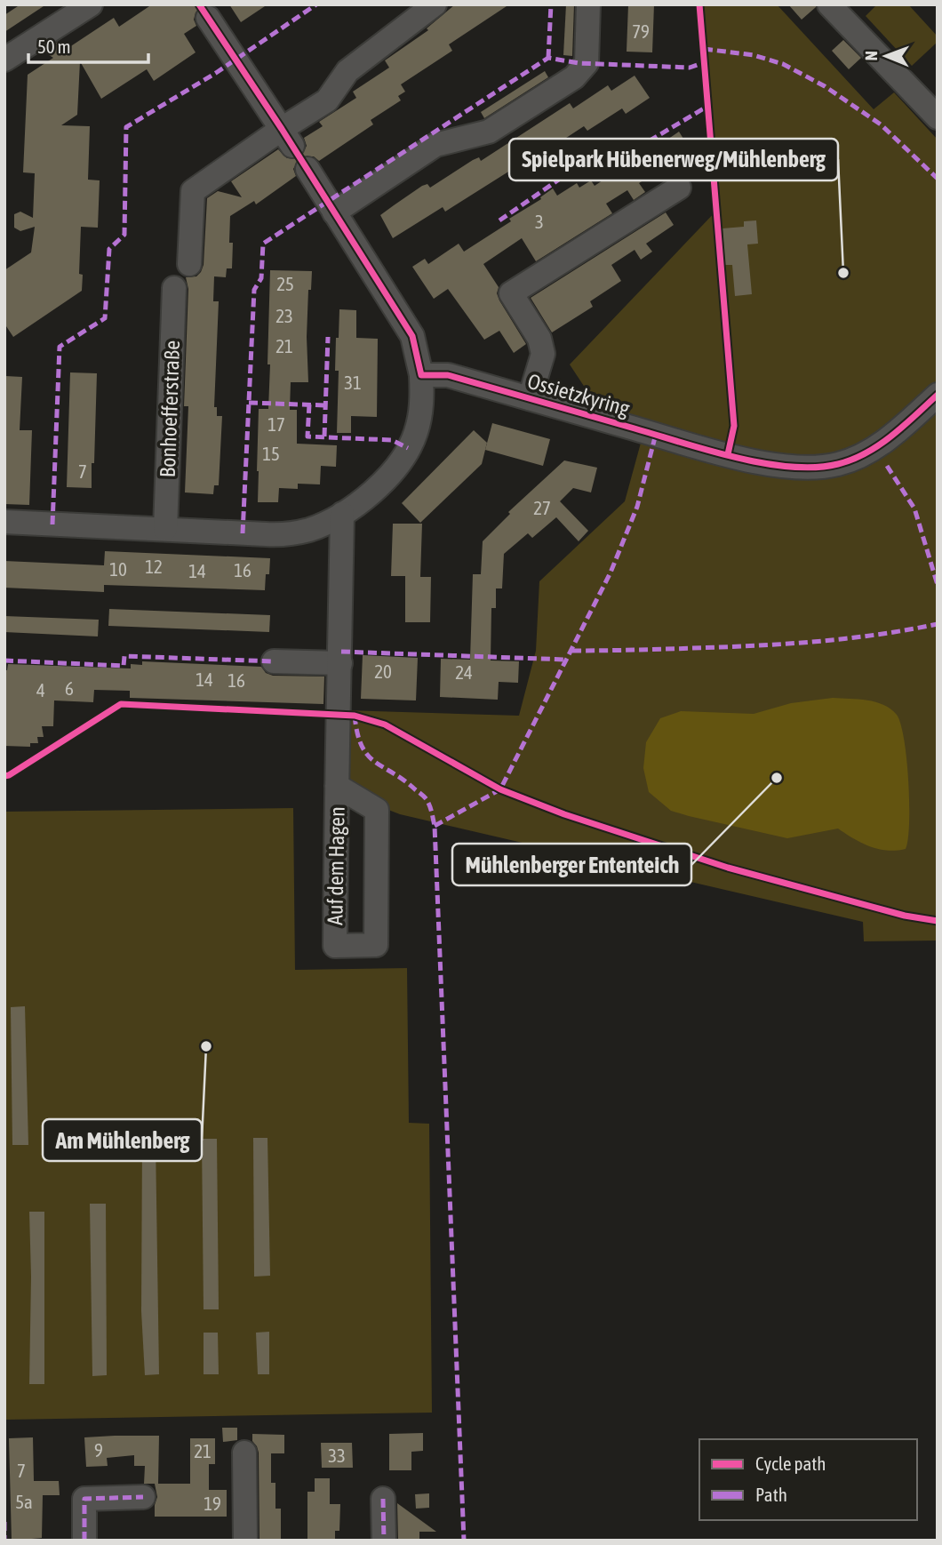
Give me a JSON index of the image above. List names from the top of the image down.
{
  "streets": {
    "street": ["Ossietzkyring", "Bonhoefferstraße", "Auf dem Hagen"]
  },
  "places": ["Spielpark Hübenerweg/Mühlenberg", "Mühlenberger Ententeich", "Am Mühlenberg"],
  "house_numbers": [
    "79",
    "3",
    "25",
    "23",
    "21",
    "31",
    "17",
    "15",
    "7",
    "27",
    "12",
    "10",
    "16",
    "14",
    "20",
    "24",
    "14",
    "16",
    "6",
    "4",
    "9",
    "21",
    "33",
    "7",
    "5a",
    "19"
  ],
  "legend": ["Cycle path", "Path"],
  "scale_bar": "50 m",
  "north": "left"
}
